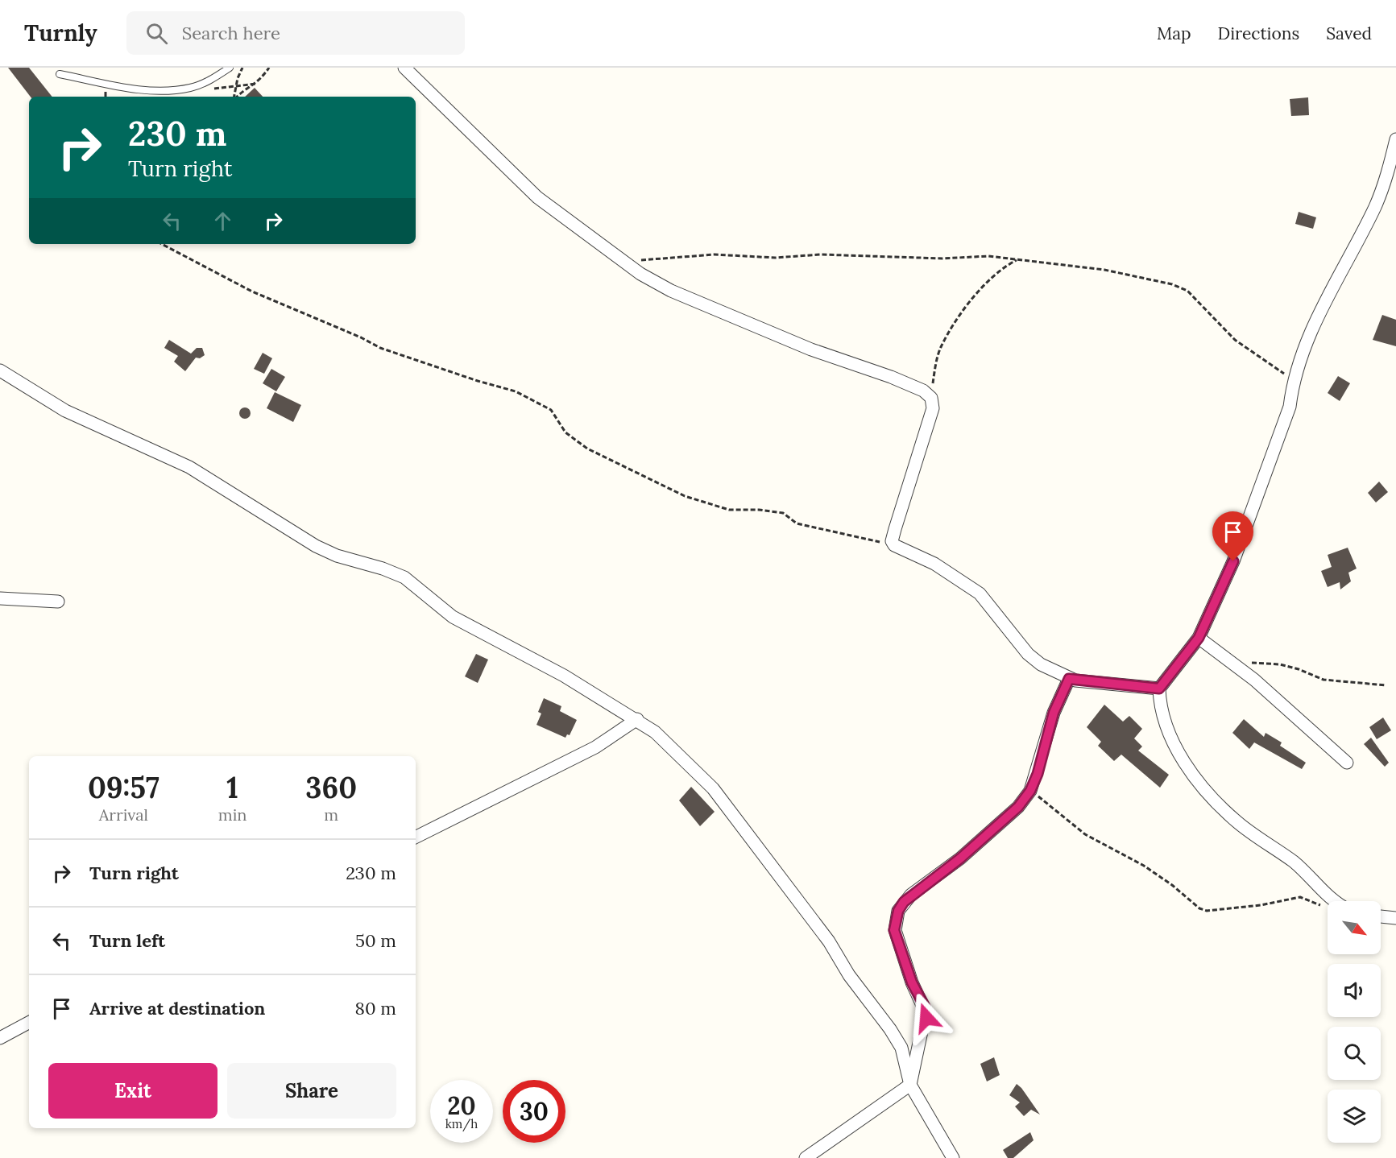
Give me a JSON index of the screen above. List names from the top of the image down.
{
  "north": "bottom right",
  "page": {
    "header": "Turnly",
    "search": "Search here",
    "nav": ["Map", "Directions", "Saved"],
    "turn": ["230 m", "Turn right"],
    "eta": [
      "09:57",
      "Arrival",
      "1",
      "min",
      "360",
      "m"
    ],
    "list": [
      {
        "name": "Turn right",
        "value": "230 m"
      },
      {
        "name": "Turn left",
        "value": "50 m"
      },
      {
        "name": "Arrive at destination",
        "value": "80 m"
      }
    ],
    "buttons": ["Exit", "Share"],
    "speed": "20 km/h",
    "limit": "30"
  }
}
